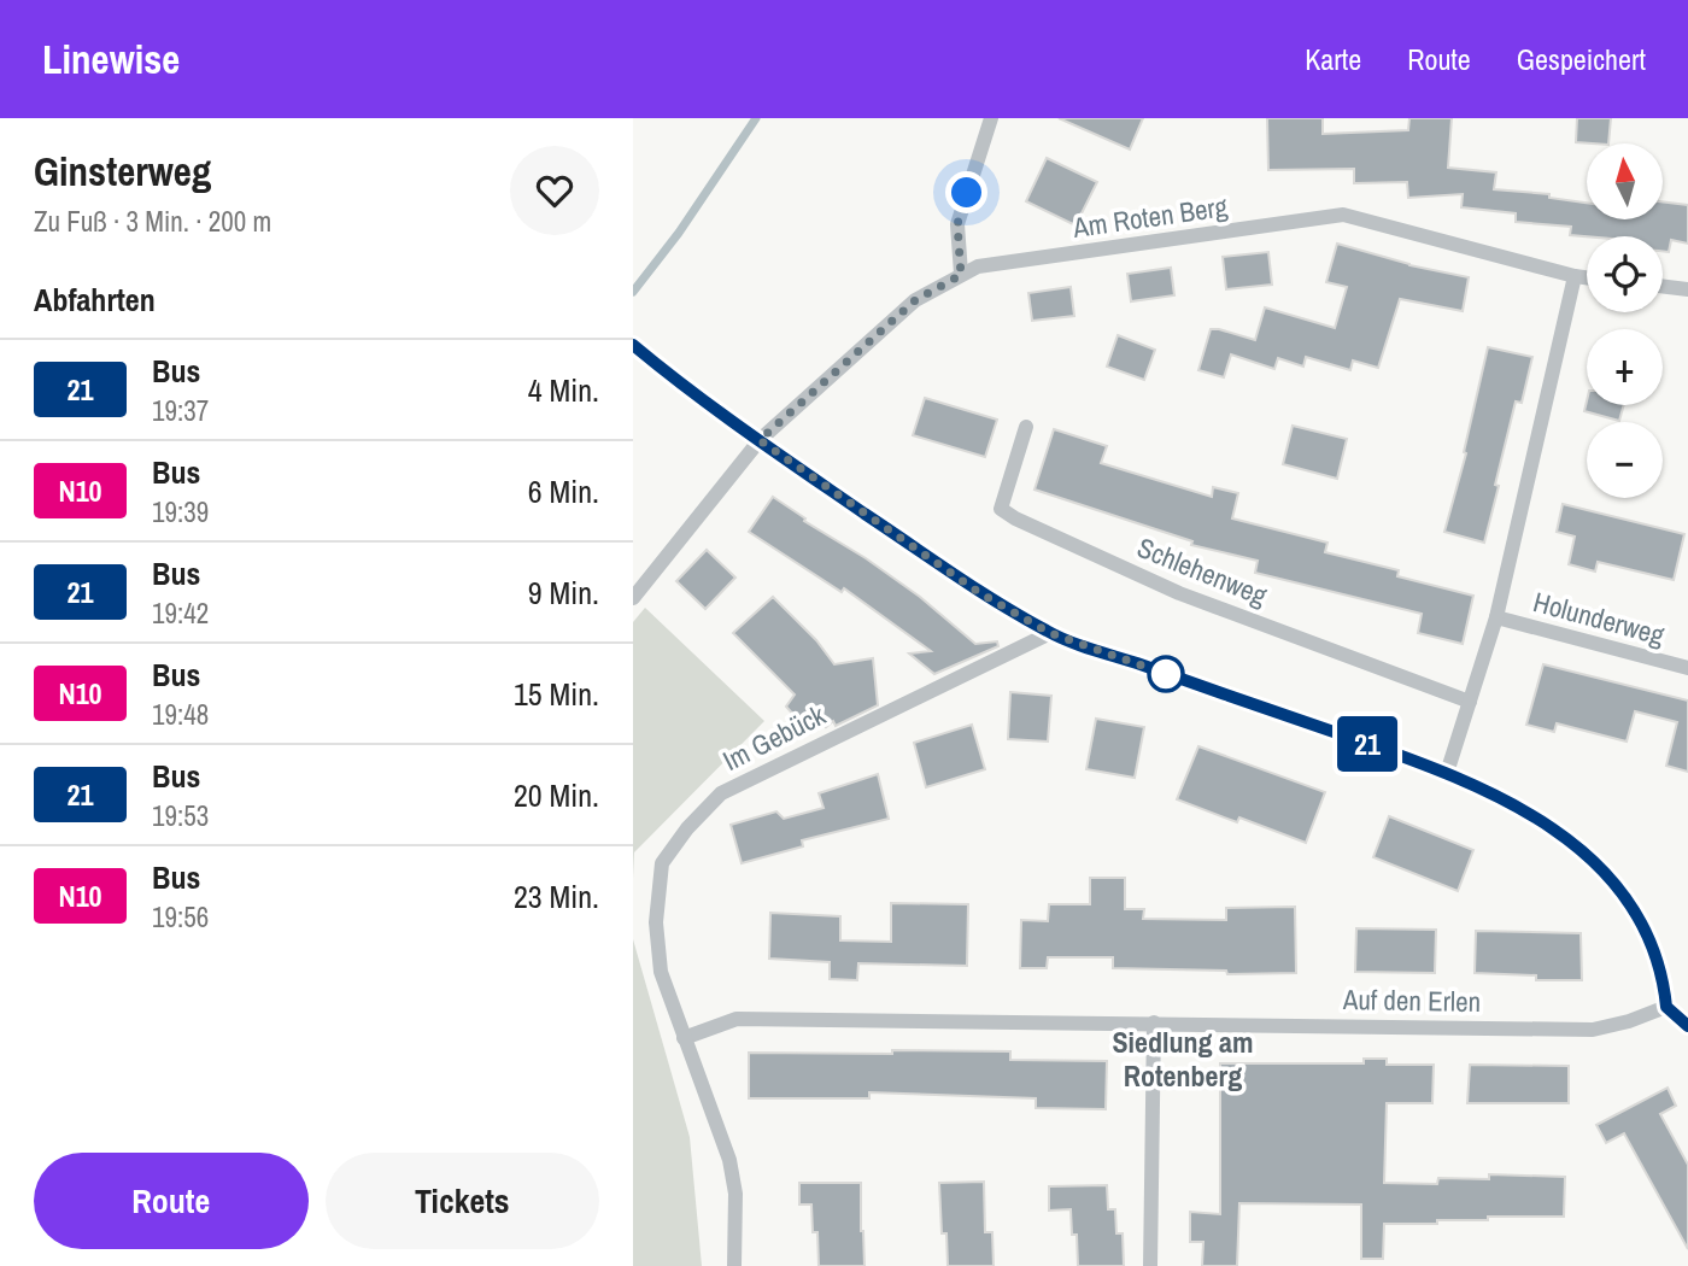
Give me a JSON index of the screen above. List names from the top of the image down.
{
  "streets": {
    "street": [
      "Am Roten Berg",
      "Schlehenweg",
      "Holunderweg",
      "Im Gebück",
      "Auf den Erlen"
    ]
  },
  "crossings": [
    ["Im Gebück", "Auf den Erlen"]
  ],
  "districts": ["Siedlung am Rotenberg"],
  "lines": ["bus line 21"],
  "north": "top",
  "page": {
    "header": "Linewise",
    "nav": ["Karte", "Route", "Gespeichert"],
    "heading": [
      ["Ginsterweg", "Zu Fuß · 3 Min. · 200 m"],
      "Abfahrten"
    ],
    "on_map": "21",
    "map_buttons": ["+", "−"],
    "list": [
      {
        "mark": "21",
        "name": "Bus",
        "note": "19:37",
        "value": "4 Min."
      },
      {
        "mark": "N10",
        "name": "Bus",
        "note": "19:39",
        "value": "6 Min."
      },
      {
        "mark": "21",
        "name": "Bus",
        "note": "19:42",
        "value": "9 Min."
      },
      {
        "mark": "N10",
        "name": "Bus",
        "note": "19:48",
        "value": "15 Min."
      },
      {
        "mark": "21",
        "name": "Bus",
        "note": "19:53",
        "value": "20 Min."
      },
      {
        "mark": "N10",
        "name": "Bus",
        "note": "19:56",
        "value": "23 Min."
      }
    ],
    "buttons": ["Route", "Tickets"]
  }
}
